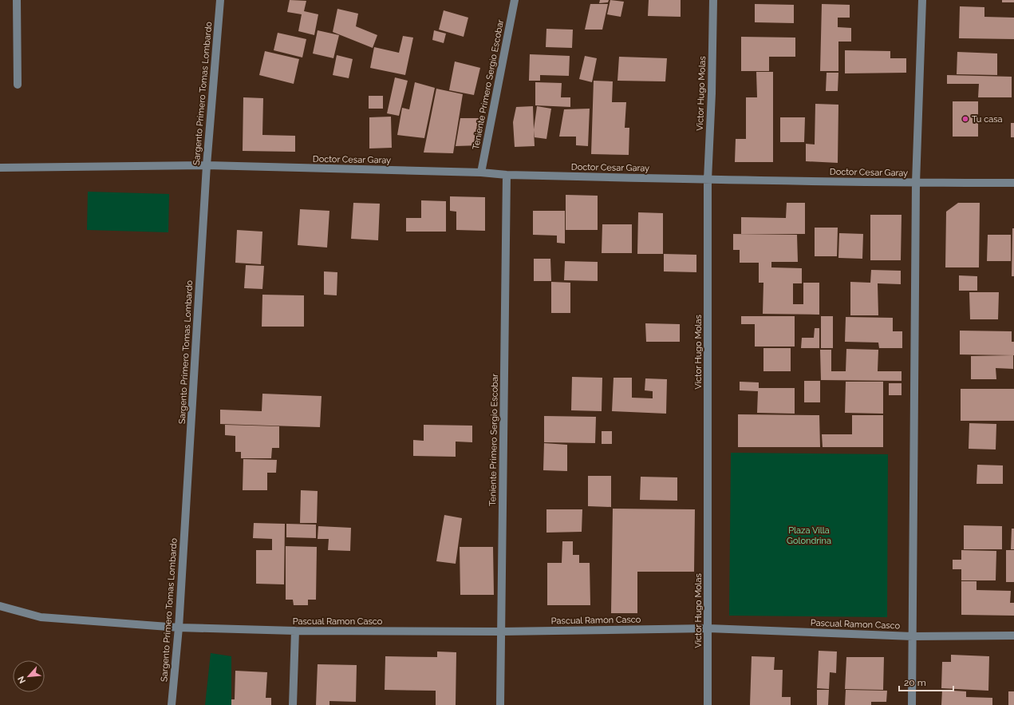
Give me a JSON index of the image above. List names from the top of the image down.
{
  "streets": {
    "street": [
      "Teniente Primero Sergio Escobar",
      "Sargento Primero Tomas Lombardo",
      "Victor Hugo Molas",
      "Doctor Cesar Garay",
      "Pascual Ramon Casco"
    ]
  },
  "crossings": [
    ["Teniente Primero Sergio Escobar", "Doctor Cesar Garay"],
    ["Teniente Primero Sergio Escobar", "Pascual Ramon Casco"],
    ["Sargento Primero Tomas Lombardo", "Doctor Cesar Garay"],
    ["Sargento Primero Tomas Lombardo", "Pascual Ramon Casco"],
    ["Victor Hugo Molas", "Doctor Cesar Garay"],
    ["Victor Hugo Molas", "Pascual Ramon Casco"]
  ],
  "parks": ["Plaza Villa Golondrina"],
  "places": ["Tu casa"],
  "scale_bar": "20 m",
  "north": "bottom left"
}
